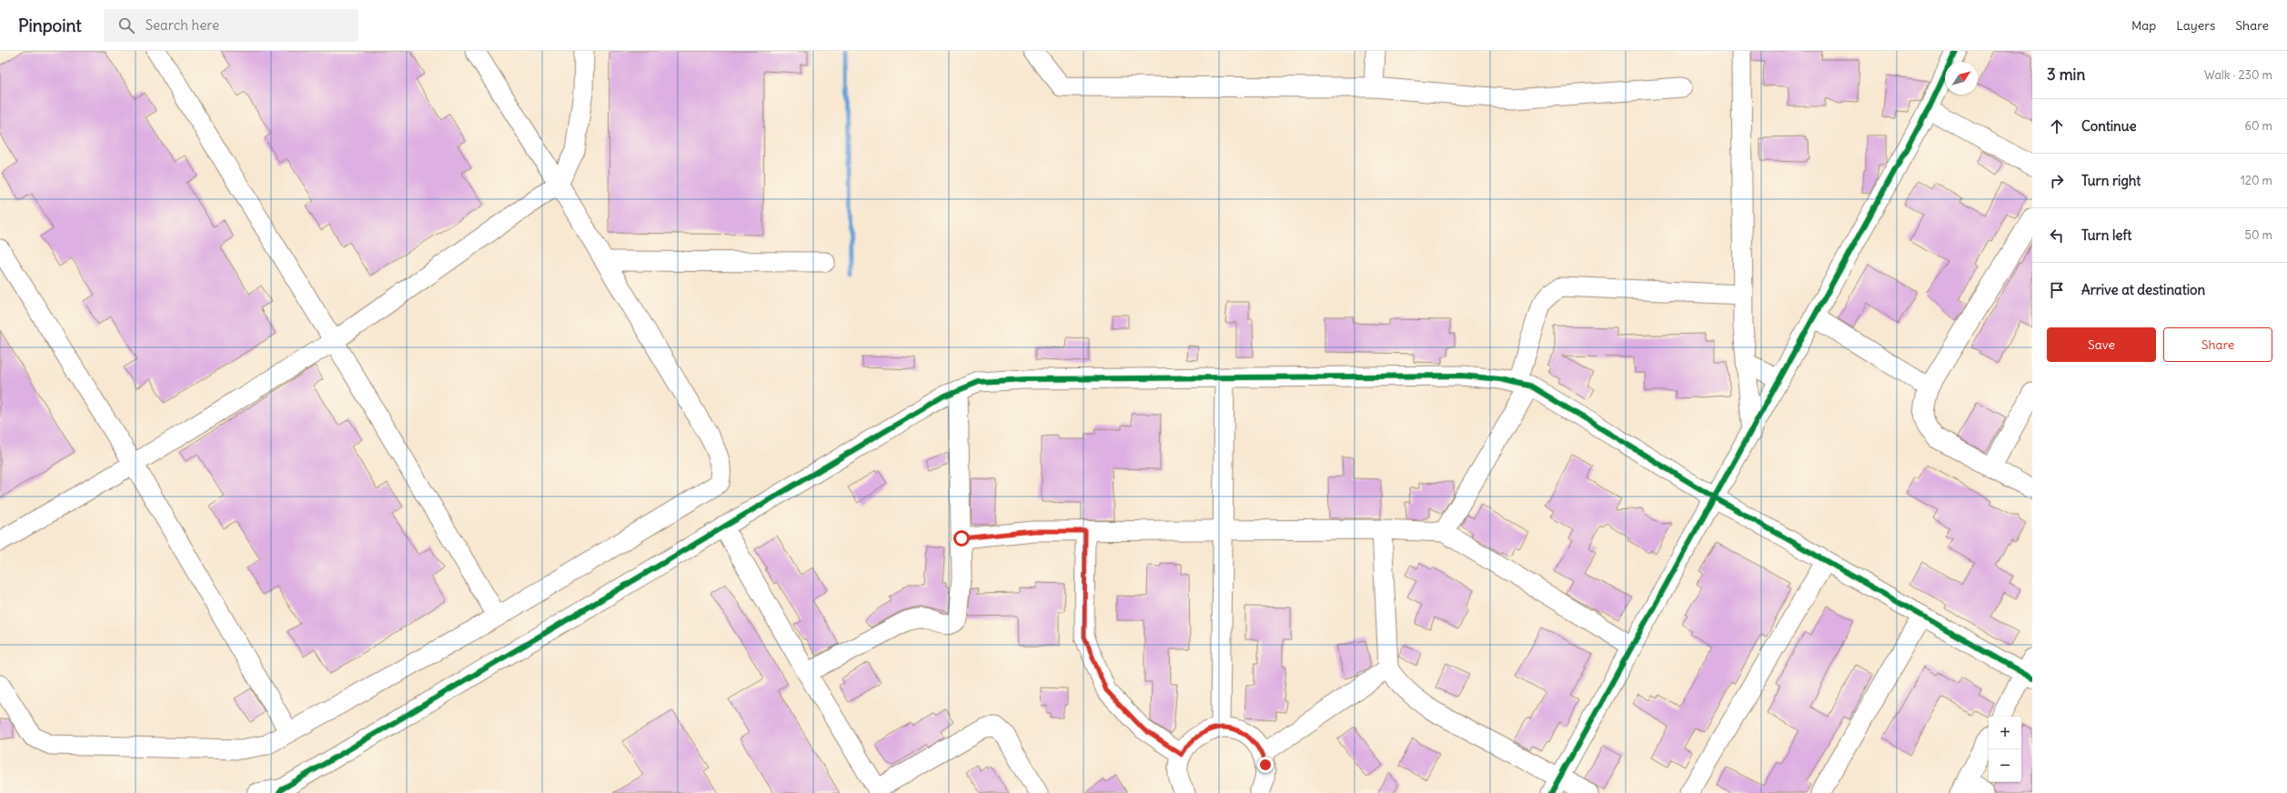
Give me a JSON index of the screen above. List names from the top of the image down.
{
  "north": "top right",
  "page": {
    "header": "Pinpoint",
    "search": "Search here",
    "nav": ["Map", "Layers", "Share"],
    "heading": ["3 min", "Walk · 230 m"],
    "list": [
      ["Continue", "60 m"],
      ["Turn right", "120 m"],
      ["Turn left", "50 m"],
      "Arrive at destination"
    ],
    "buttons": ["Save", "Share"],
    "map_buttons": ["+", "−"]
  }
}
